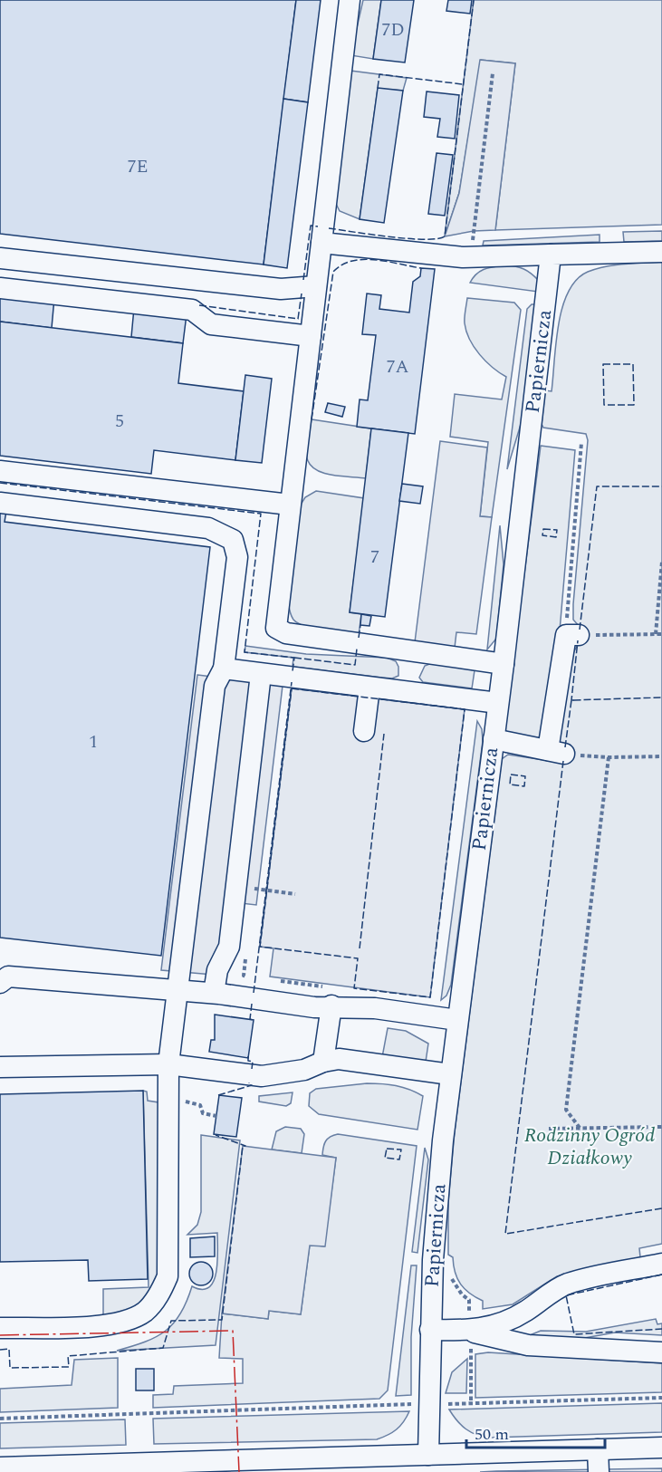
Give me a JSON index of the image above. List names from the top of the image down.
{
  "streets": {
    "street": ["Papiernicza"]
  },
  "parks": ["Rodzinny Ogród Działkowy"],
  "house_numbers": [
    "7D",
    "7E",
    "7A",
    "5",
    "7",
    "1"
  ],
  "scale_bar": "50 m"
}
